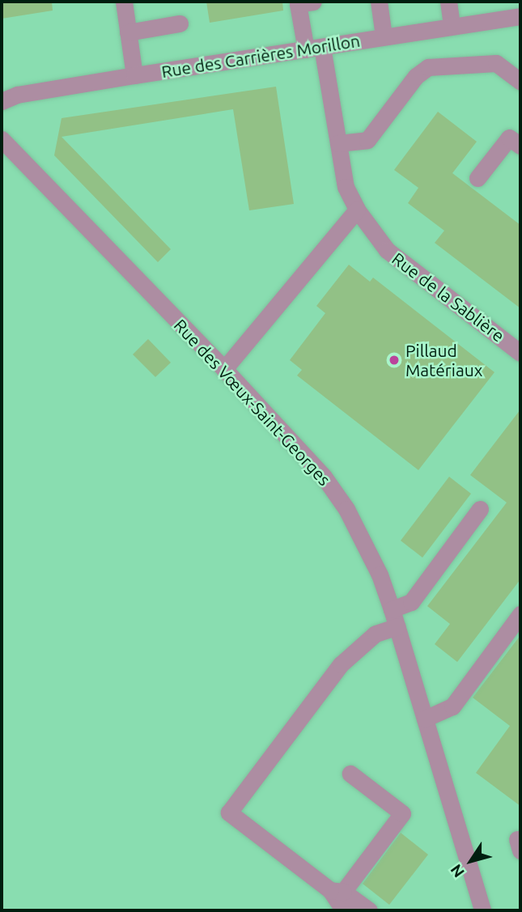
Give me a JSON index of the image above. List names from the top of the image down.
{
  "streets": {
    "street": ["Rue des Carrières Morillon", "Rue de la Sablière", "Rue des Vœux-Saint-Georges"]
  },
  "crossings": [
    ["Rue des Carrières Morillon", "Rue de la Sablière"]
  ],
  "places": ["Pillaud Matériaux"],
  "north": "bottom left"
}
